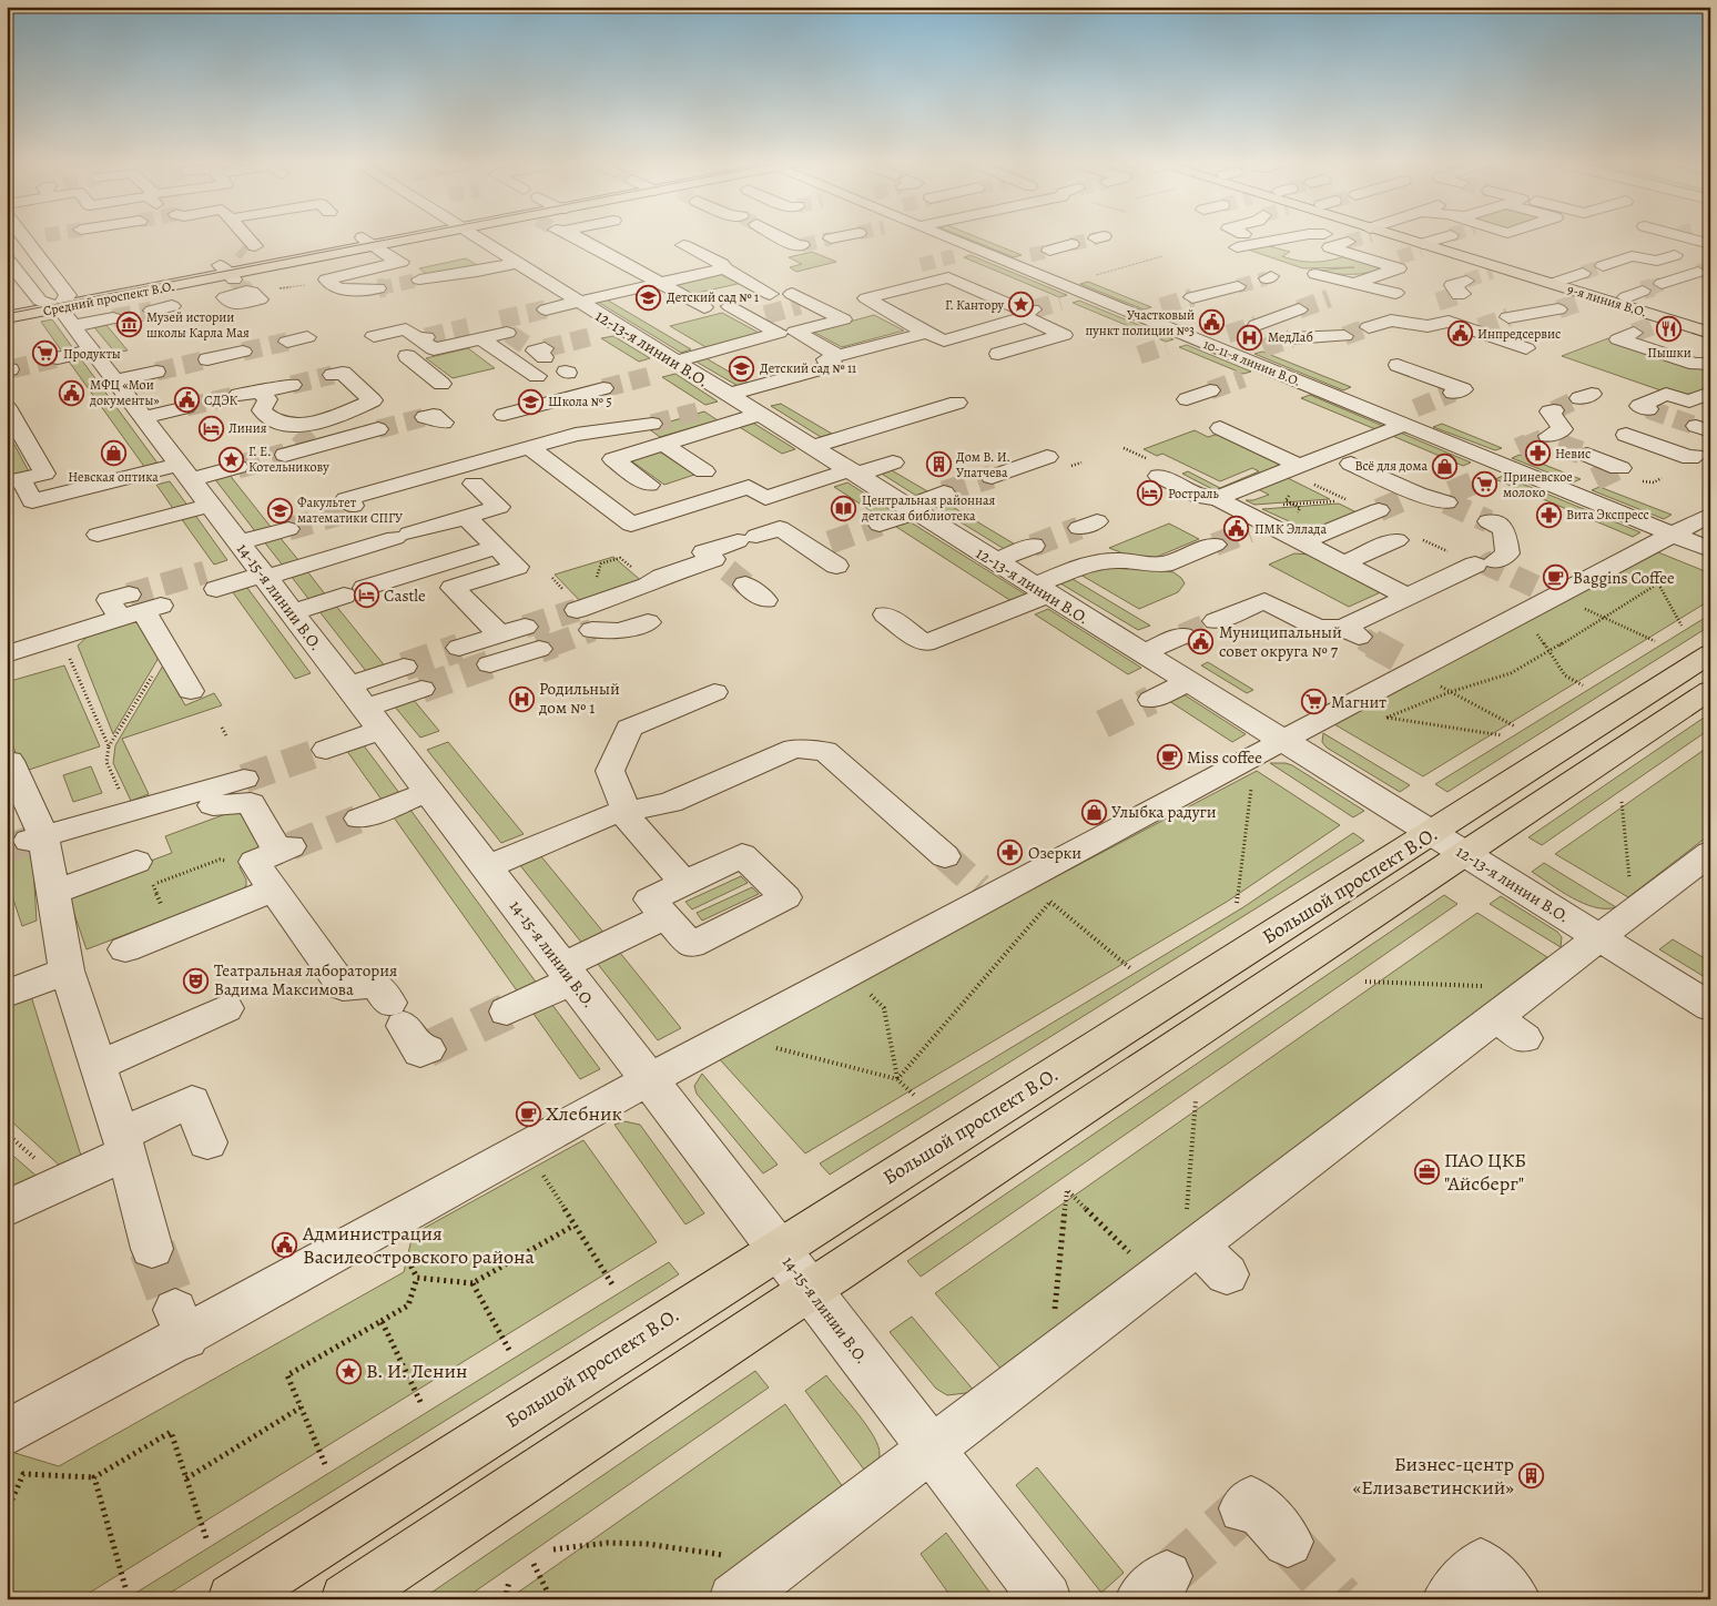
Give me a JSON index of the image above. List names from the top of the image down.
{
  "streets": {
    "main road": ["Средний проспект В.О.", "9-я линия В.О.", "Большой проспект В.О."],
    "street": ["12-13-я линии В.О.", "10-11-я линии В.О.", "14-15-я линии В.О."]
  },
  "crossings": [
    ["Средний проспект В.О.", "14-15-я линии В.О."],
    ["12-13-я линии В.О.", "Большой проспект В.О."],
    ["14-15-я линии В.О.", "Большой проспект В.О."]
  ],
  "places": {
    "school or university": [
      "Детский сад № 1",
      "Детский сад № 11",
      "Школа № 5",
      "Факультет математики СПГУ"
    ],
    "place": ["Г. Кантору", "Г. Е. Котельникову", "В. И. Ленин"],
    "public building": [
      "Участковый пункт полиции №3",
      "Инпредсервис",
      "МФЦ «Мои документы»",
      "СДЭК",
      "ПМК Эллада",
      "Муниципальный совет округа № 7",
      "Администрация Василеостровского района"
    ],
    "museum": ["Музей истории школы Карла Мая"],
    "restaurant": ["Пышки"],
    "hospital": ["МедЛаб", "Родильный дом № 1"],
    "supermarket": ["Продукты", "Приневское молоко", "Магнит"],
    "hotel": ["Линия", "Ростраль", "Castle"],
    "shop": ["Невская оптика", "Всё для дома", "Улыбка радуги"],
    "pharmacy": ["Невис", "Вита Экспресс", "Озерки"],
    "building": ["Дом В. И. Упатчева", "Бизнес-центр «Елизаветинский»"],
    "library": ["Центральная районная детская библиотека"],
    "cafe": ["Baggins Coffee", "Miss coffee", "Хлебник"],
    "theatre": ["Театральная лаборатория Вадима Максимова"],
    "office": ["ПАО ЦКБ \"Айсберг\""]
  }
}
